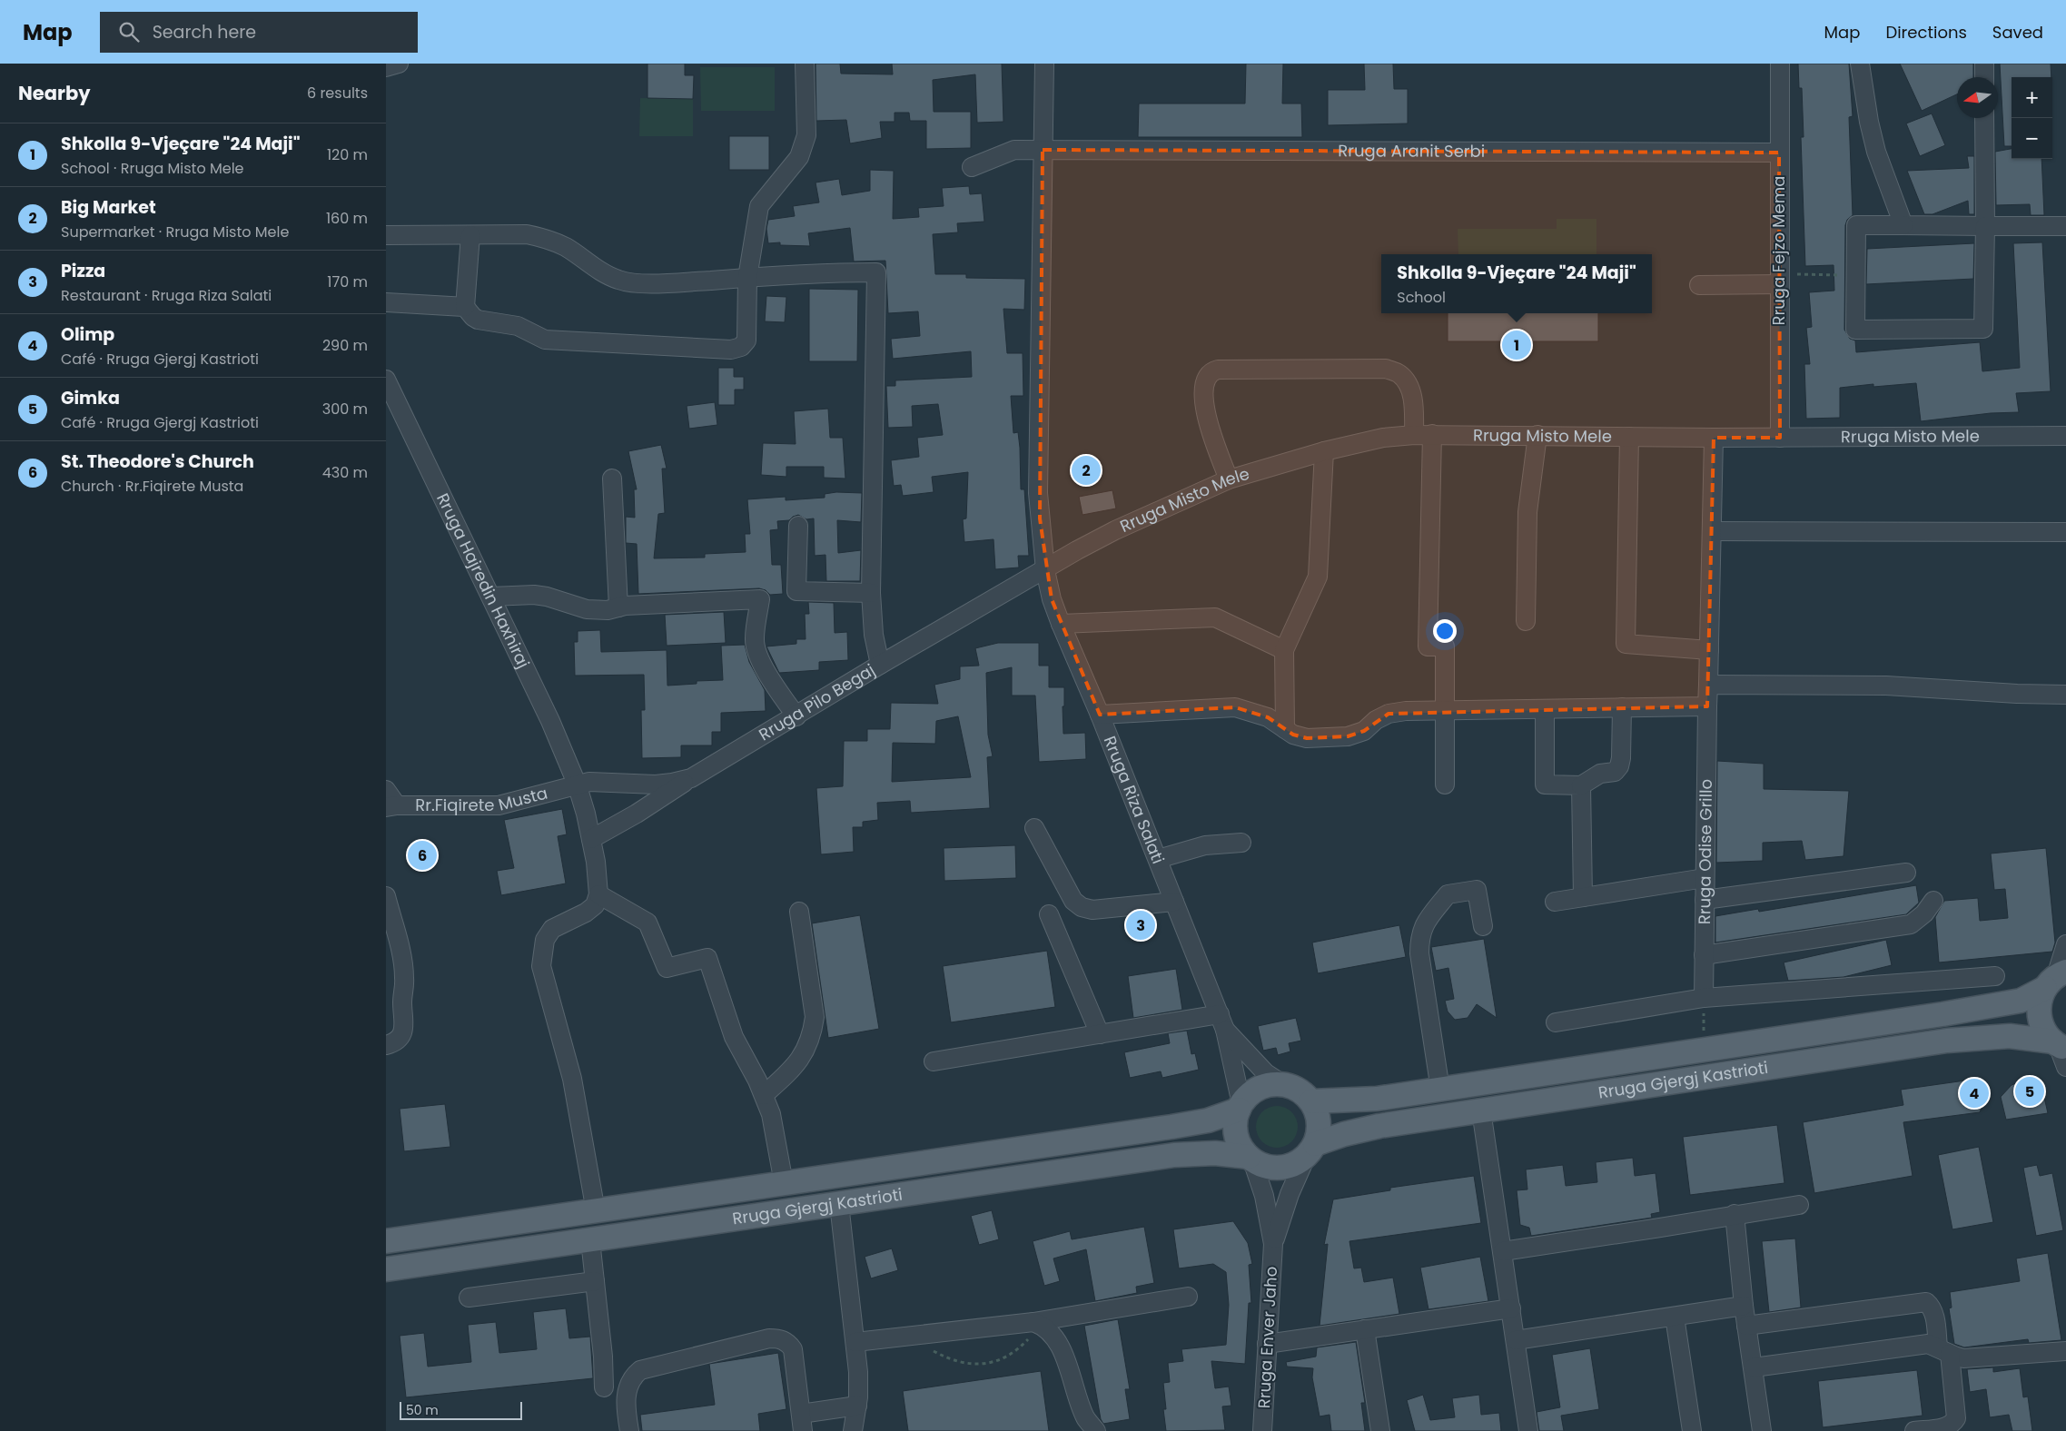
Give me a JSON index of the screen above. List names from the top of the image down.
{
  "streets": {
    "main road": ["Rruga Gjergj Kastrioti"],
    "street": [
      "Rruga Aranit Serbi",
      "Rruga Fejzo Mema",
      "Rruga Misto Mele",
      "Rruga Hajredin Haxhiraj",
      "Rruga Pilo Begaj",
      "Rr.Fiqirete Musta",
      "Rruga Riza Salati",
      "Rruga Odise Grillo",
      "Rruga Enver Jaho"
    ]
  },
  "crossings": [
    ["Rruga Aranit Serbi", "Rruga Fejzo Mema"],
    ["Rruga Aranit Serbi", "Rruga Riza Salati"],
    ["Rruga Fejzo Mema", "Rruga Misto Mele"],
    ["Rruga Misto Mele", "Rruga Pilo Begaj"],
    ["Rruga Misto Mele", "Rruga Riza Salati"],
    ["Rruga Hajredin Haxhiraj", "Rruga Pilo Begaj"],
    ["Rruga Hajredin Haxhiraj", "Rr.Fiqirete Musta"],
    ["Rruga Pilo Begaj", "Rr.Fiqirete Musta"],
    ["Rruga Pilo Begaj", "Rruga Riza Salati"]
  ],
  "scale_bar": "50 m",
  "north": "left",
  "page": {
    "header": "Map",
    "search": "Search here",
    "nav": ["Map", "Directions", "Saved"],
    "heading": ["Nearby", "6 results"],
    "map_buttons": ["+", "−"],
    "list": [
      {
        "mark": "1",
        "name": "Shkolla 9-Vjeçare \"24 Maji\"",
        "note": "School · Rruga Misto Mele",
        "value": "120 m"
      },
      {
        "mark": "2",
        "name": "Big Market",
        "note": "Supermarket · Rruga Misto Mele",
        "value": "160 m"
      },
      {
        "mark": "3",
        "name": "Pizza",
        "note": "Restaurant · Rruga Riza Salati",
        "value": "170 m"
      },
      {
        "mark": "4",
        "name": "Olimp",
        "note": "Café · Rruga Gjergj Kastrioti",
        "value": "290 m"
      },
      {
        "mark": "5",
        "name": "Gimka",
        "note": "Café · Rruga Gjergj Kastrioti",
        "value": "300 m"
      },
      {
        "mark": "6",
        "name": "St. Theodore's Church",
        "note": "Church · Rr.Fiqirete Musta",
        "value": "430 m"
      }
    ],
    "popup": ["Shkolla 9-Vjeçare \"24 Maji\"", "School"],
    "pins": [
      "1",
      "2",
      "6",
      "3",
      "5",
      "4"
    ],
    "scale": "50 m"
  }
}
